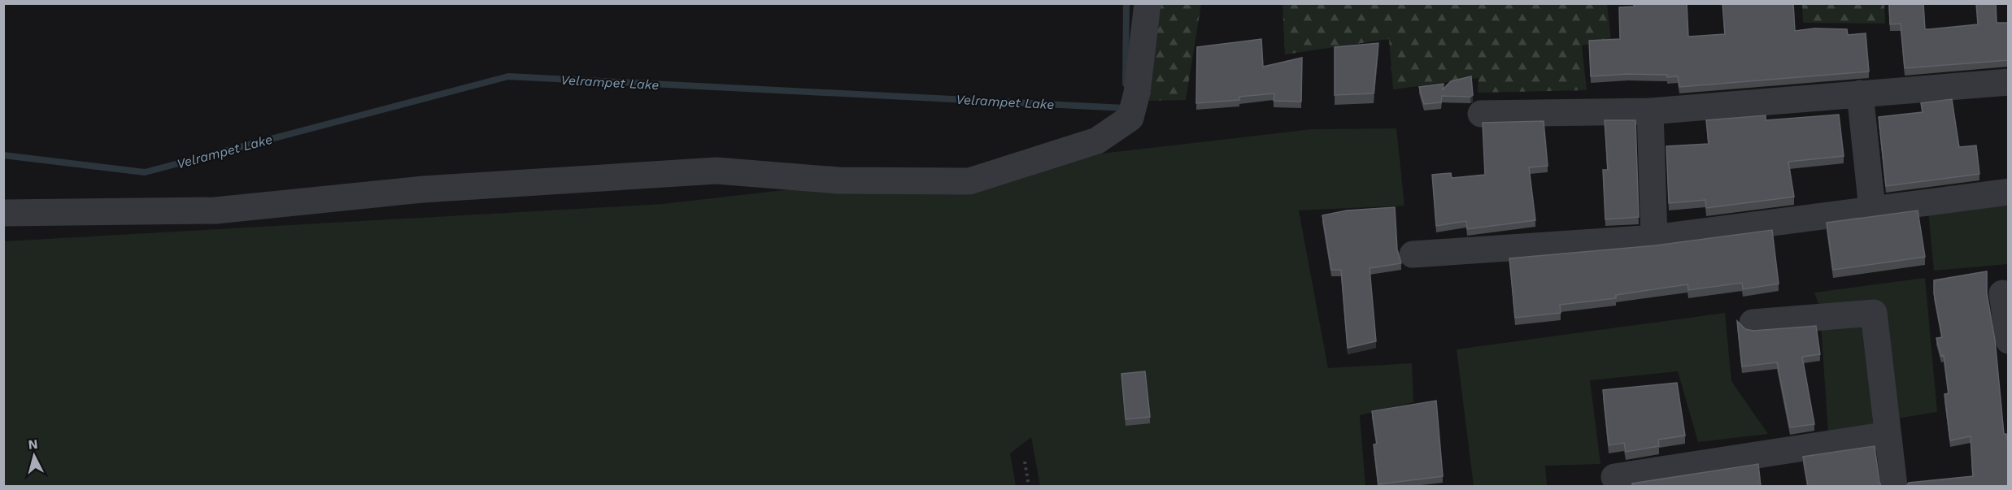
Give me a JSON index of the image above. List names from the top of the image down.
{
  "water": ["Velrampet Lake"],
  "north": "top"
}
